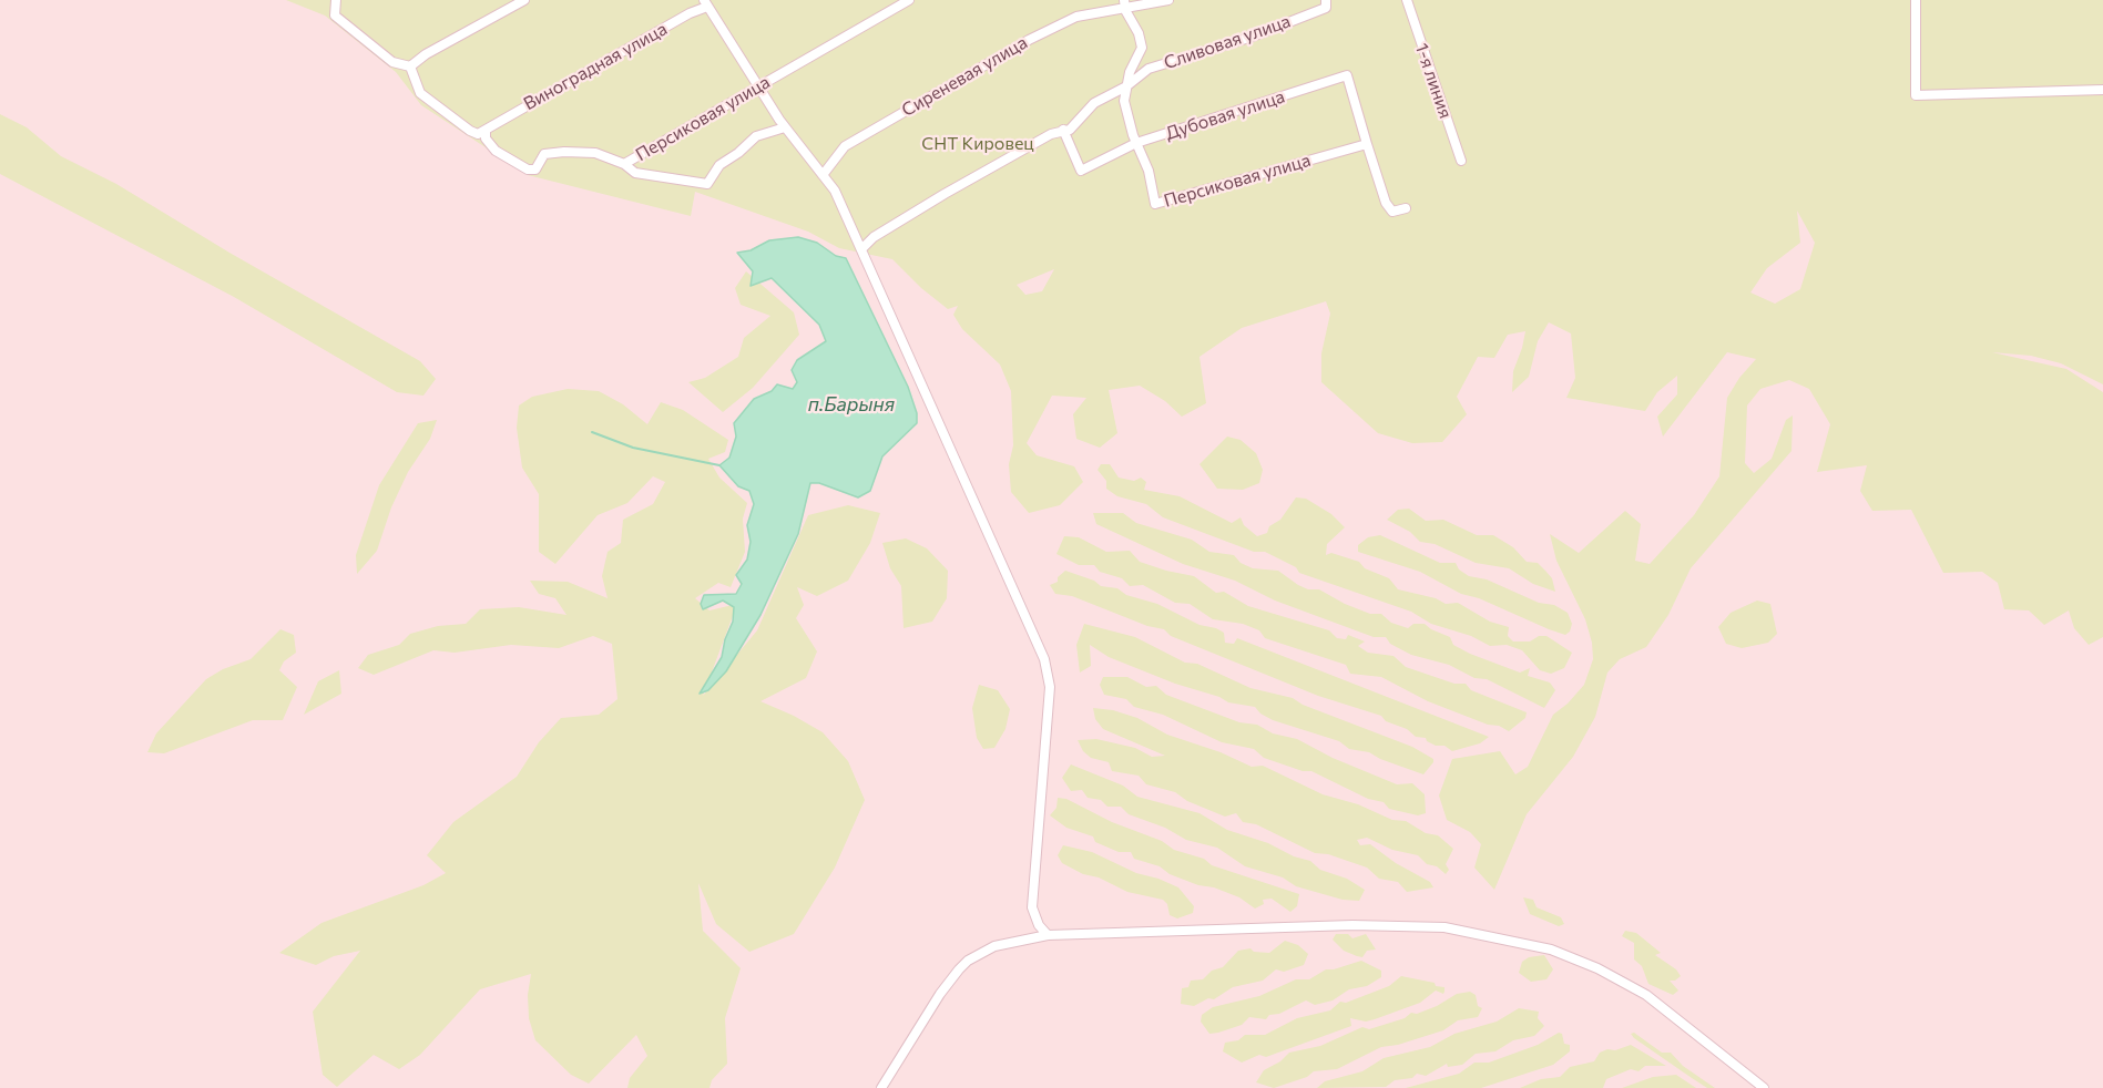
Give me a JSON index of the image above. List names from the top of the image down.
{
  "streets": {
    "street": [
      "Сливовая улица",
      "Виноградная улица",
      "Сиреневая улица",
      "1-я линия",
      "Дубовая улица",
      "Персиковая улица"
    ]
  },
  "crossings": [
    ["Сливовая улица", "Дубовая улица"],
    ["Сливовая улица", "Персиковая улица"],
    ["Сиреневая улица", "Персиковая улица"],
    ["Дубовая улица", "Персиковая улица"]
  ],
  "water": ["п.Барыня"],
  "parks": ["СНТ Кировец"]
}
